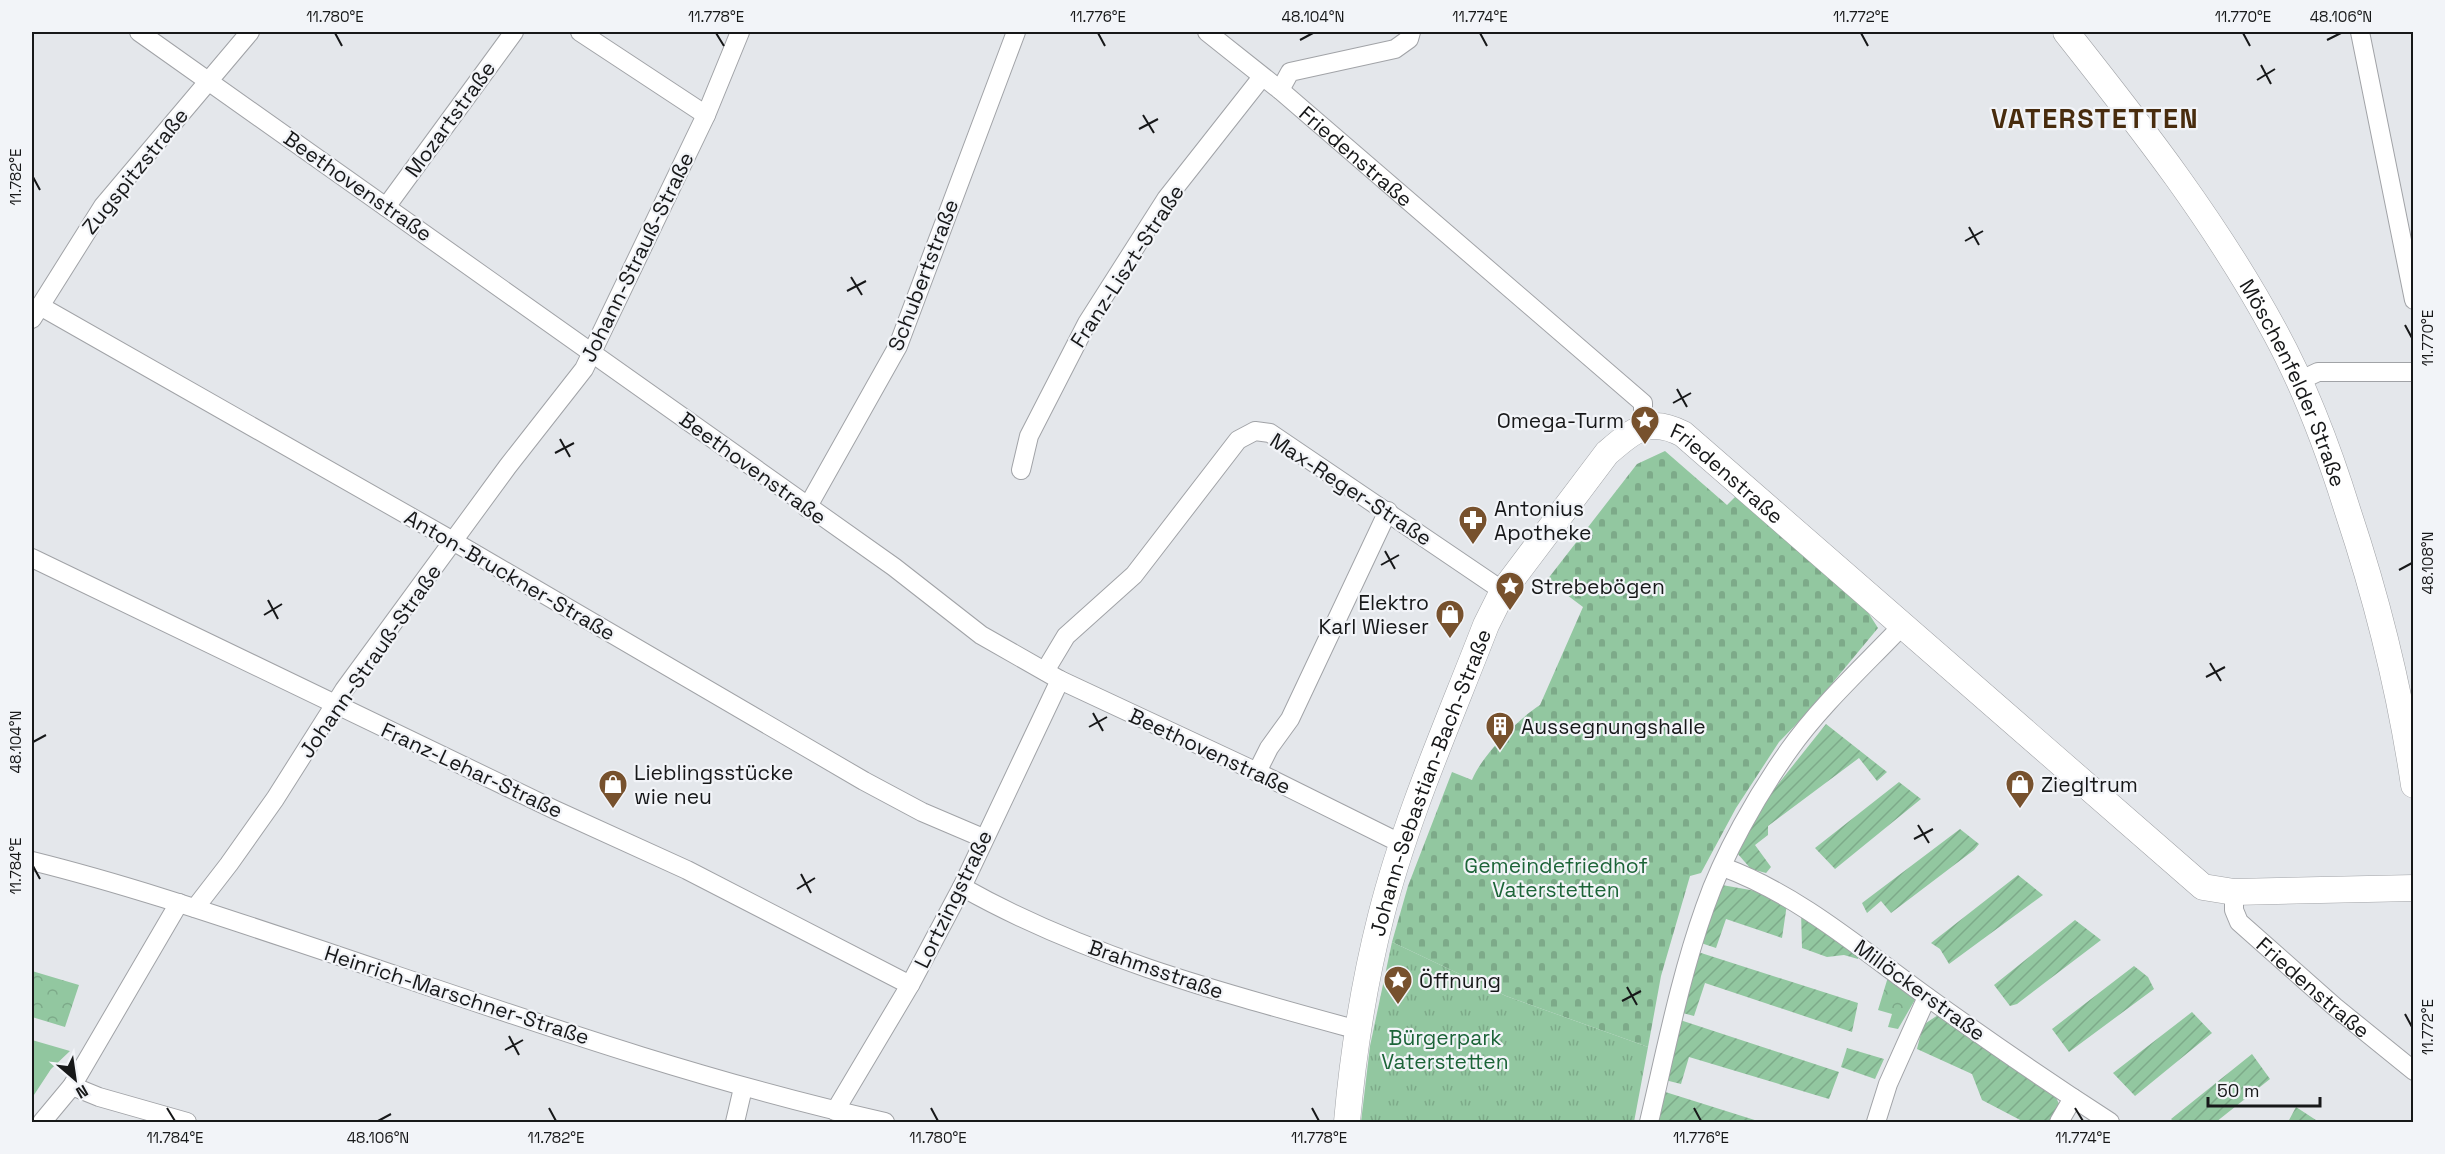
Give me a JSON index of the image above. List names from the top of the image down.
{
  "streets": {
    "street": [
      "Mozartstraße",
      "Friedenstraße",
      "Zugspitzstraße",
      "Beethovenstraße",
      "Johann-Strauß-Straße",
      "Franz-Liszt-Straße",
      "Schubertstraße",
      "Möschenfelder Straße",
      "Max-Reger-Straße",
      "Anton-Bruckner-Straße",
      "Franz-Lehar-Straße",
      "Johann-Sebastian-Bach-Straße",
      "Lortzingstraße",
      "Brahmsstraße",
      "Millöckerstraße",
      "Heinrich-Marschner-Straße"
    ]
  },
  "crossings": [
    ["Mozartstraße", "Beethovenstraße"],
    ["Friedenstraße", "Franz-Liszt-Straße"],
    ["Friedenstraße", "Johann-Sebastian-Bach-Straße"],
    ["Zugspitzstraße", "Beethovenstraße"],
    ["Zugspitzstraße", "Anton-Bruckner-Straße"],
    ["Beethovenstraße", "Johann-Strauß-Straße"],
    ["Beethovenstraße", "Schubertstraße"],
    ["Beethovenstraße", "Max-Reger-Straße"],
    ["Beethovenstraße", "Johann-Sebastian-Bach-Straße"],
    ["Beethovenstraße", "Lortzingstraße"],
    ["Johann-Strauß-Straße", "Anton-Bruckner-Straße"],
    ["Johann-Strauß-Straße", "Franz-Lehar-Straße"],
    ["Johann-Strauß-Straße", "Heinrich-Marschner-Straße"],
    ["Max-Reger-Straße", "Johann-Sebastian-Bach-Straße"],
    ["Max-Reger-Straße", "Lortzingstraße"],
    ["Anton-Bruckner-Straße", "Lortzingstraße"],
    ["Franz-Lehar-Straße", "Lortzingstraße"],
    ["Johann-Sebastian-Bach-Straße", "Brahmsstraße"],
    ["Lortzingstraße", "Brahmsstraße"],
    ["Lortzingstraße", "Heinrich-Marschner-Straße"]
  ],
  "districts": ["VATERSTETTEN"],
  "parks": ["Gemeindefriedhof Vaterstetten", "Bürgerpark Vaterstetten"],
  "places": {
    "place": ["Omega-Turm", "Strebebögen", "Öffnung"],
    "pharmacy": ["Antonius Apotheke"],
    "shop": ["Elektro Karl Wieser", "Lieblingsstücke wie neu", "Ziegltrum"],
    "building": ["Aussegnungshalle"]
  },
  "scale_bar": "50 m",
  "north": "bottom right",
  "coordinates": [
    "11.780°E",
    "11.778°E",
    "11.776°E",
    "48.104°N",
    "11.774°E",
    "11.772°E",
    "11.770°E",
    "48.106°N",
    "11.782°E",
    "48.108°N",
    "11.784°E"
  ]
}
